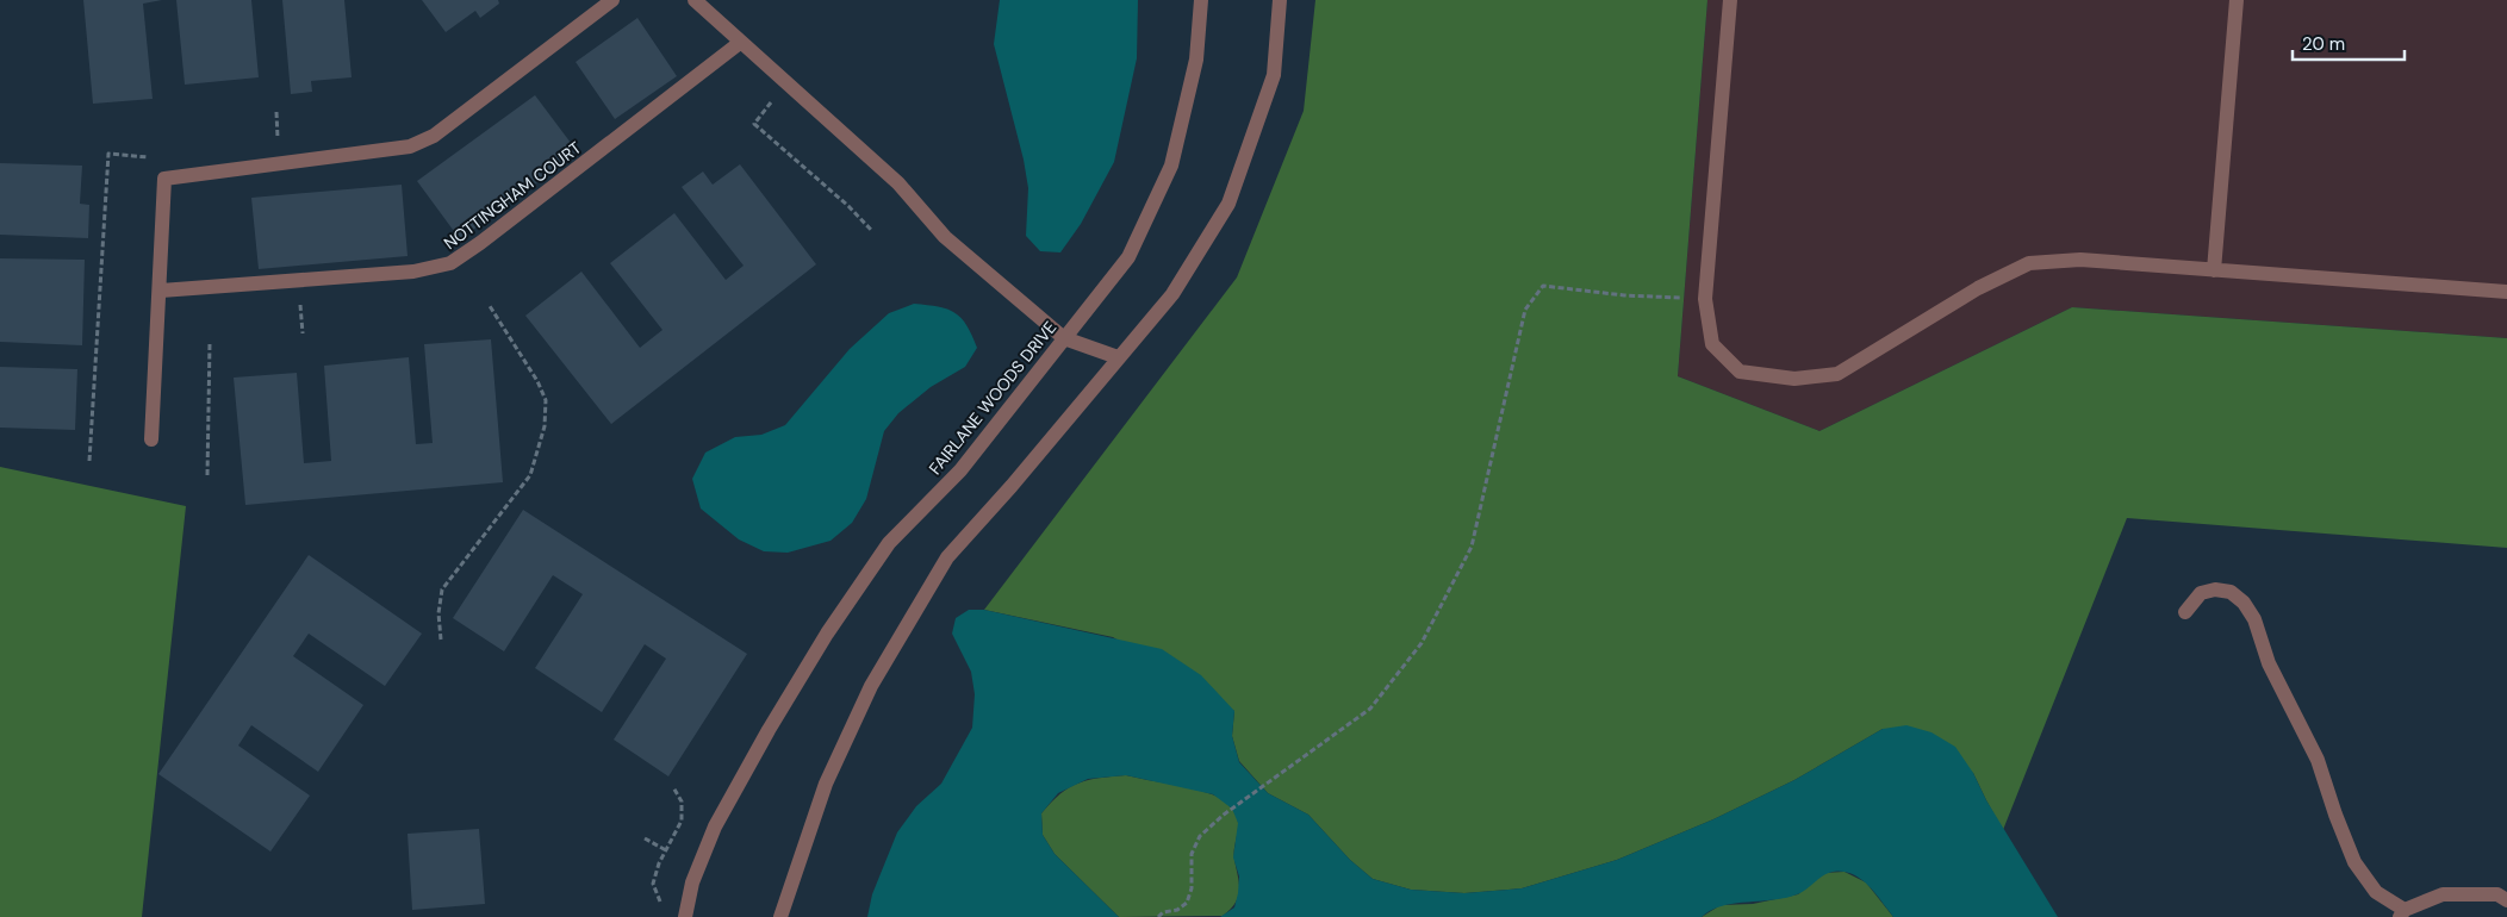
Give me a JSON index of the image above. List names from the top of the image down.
{
  "streets": {
    "street": ["NOTTINGHAM COURT", "FAIRLANE WOODS DRIVE"]
  },
  "scale_bar": "20 m"
}
